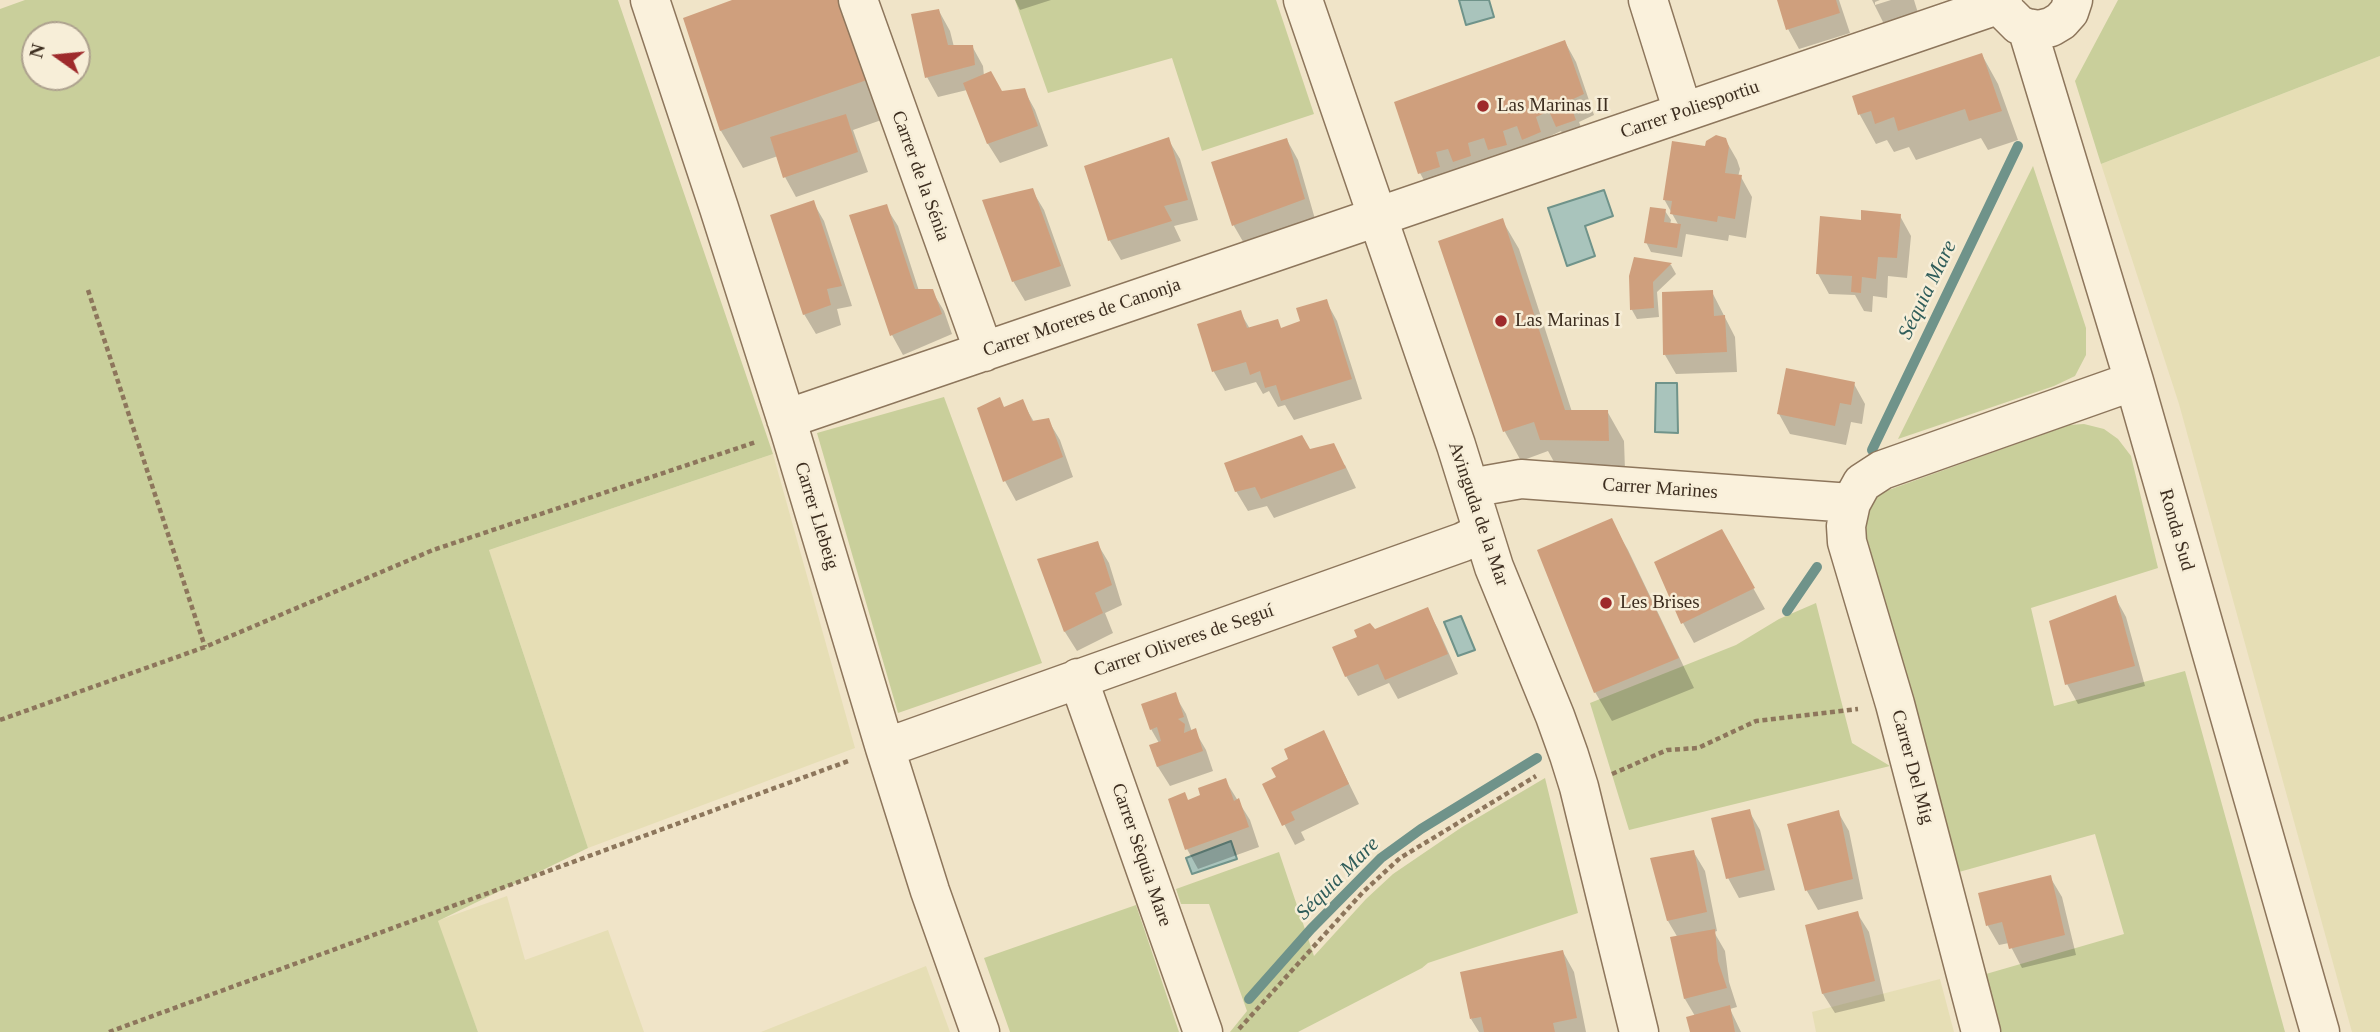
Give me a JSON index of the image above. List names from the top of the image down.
{
  "streets": {
    "street": [
      "Carrer Poliesportiu",
      "Carrer de la Sénia",
      "Carrer Moreres de Canonja",
      "Carrer Marines",
      "Avinguda de la Mar",
      "Carrer Llebeig",
      "Ronda Sud",
      "Carrer Oliveres de Seguí",
      "Carrer Del Mig",
      "Carrer Sèquia Mare"
    ]
  },
  "crossings": [
    ["Carrer Poliesportiu", "Carrer Moreres de Canonja"],
    ["Carrer Poliesportiu", "Avinguda de la Mar"],
    ["Carrer Poliesportiu", "Ronda Sud"],
    ["Carrer de la Sénia", "Carrer Moreres de Canonja"],
    ["Carrer Moreres de Canonja", "Avinguda de la Mar"],
    ["Carrer Moreres de Canonja", "Carrer Llebeig"],
    ["Carrer Marines", "Avinguda de la Mar"],
    ["Carrer Marines", "Carrer Del Mig"],
    ["Avinguda de la Mar", "Carrer Oliveres de Seguí"],
    ["Carrer Llebeig", "Carrer Oliveres de Seguí"],
    ["Carrer Oliveres de Seguí", "Carrer Sèquia Mare"]
  ],
  "water": ["Séquia Mare"],
  "places": ["Las Marinas II", "Las Marinas I", "Les Brises"],
  "north": "left"
}
